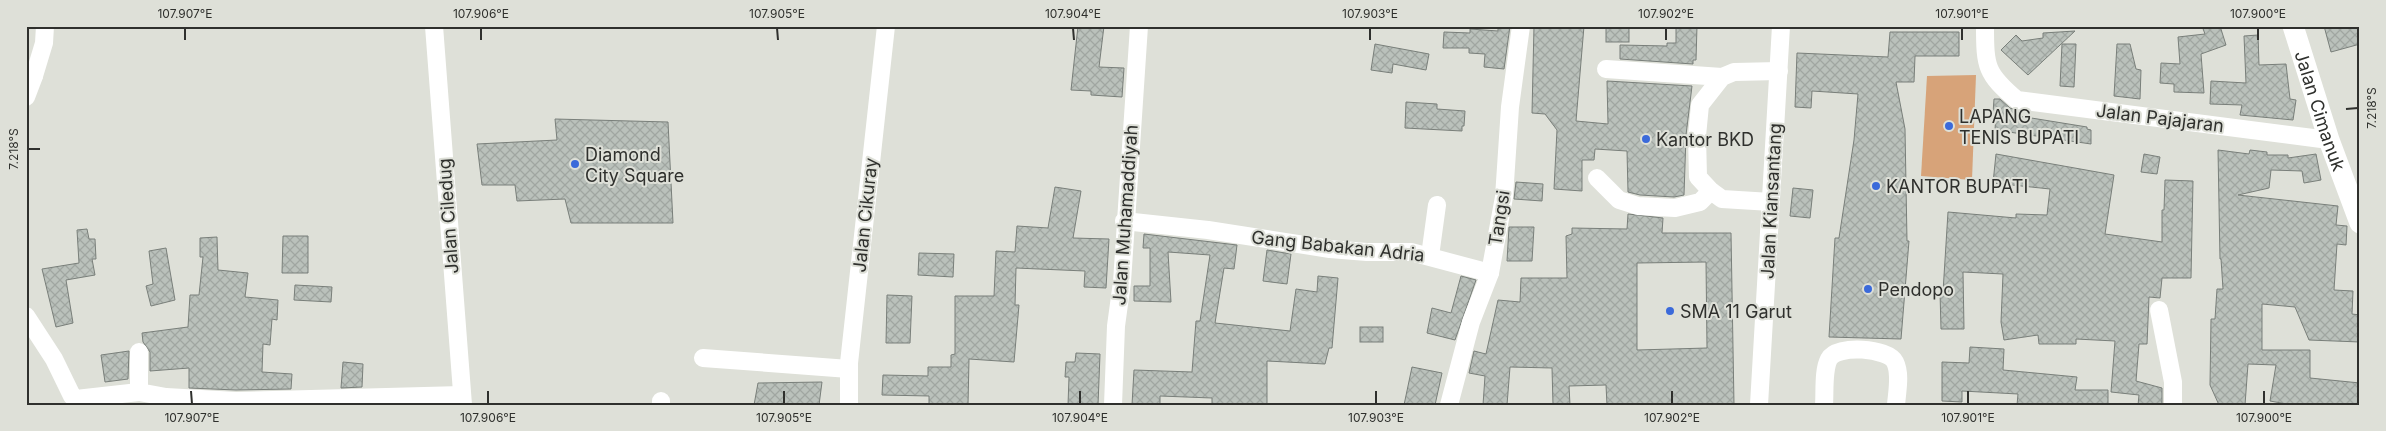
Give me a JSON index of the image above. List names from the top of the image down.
{
  "streets": {
    "main road": ["Jalan Cimanuk"],
    "street": [
      "Jalan Pajajaran",
      "Jalan Kiansantang",
      "Jalan Cikuray",
      "Jalan Muhamaddiyah",
      "Jalan Ciledug",
      "Tangsi",
      "Gang Babakan Adria"
    ]
  },
  "crossings": [
    ["Jalan Cimanuk", "Jalan Pajajaran"],
    ["Jalan Muhamaddiyah", "Gang Babakan Adria"],
    ["Tangsi", "Gang Babakan Adria"]
  ],
  "places": [
    "LAPANG TENIS BUPATI",
    "Kantor BKD",
    "Diamond City Square",
    "KANTOR BUPATI",
    "Pendopo",
    "SMA 11 Garut"
  ],
  "coordinates": [
    "107.907°E",
    "107.906°E",
    "107.905°E",
    "107.904°E",
    "107.903°E",
    "107.902°E",
    "107.901°E",
    "107.900°E",
    "7.218°S"
  ]
}
